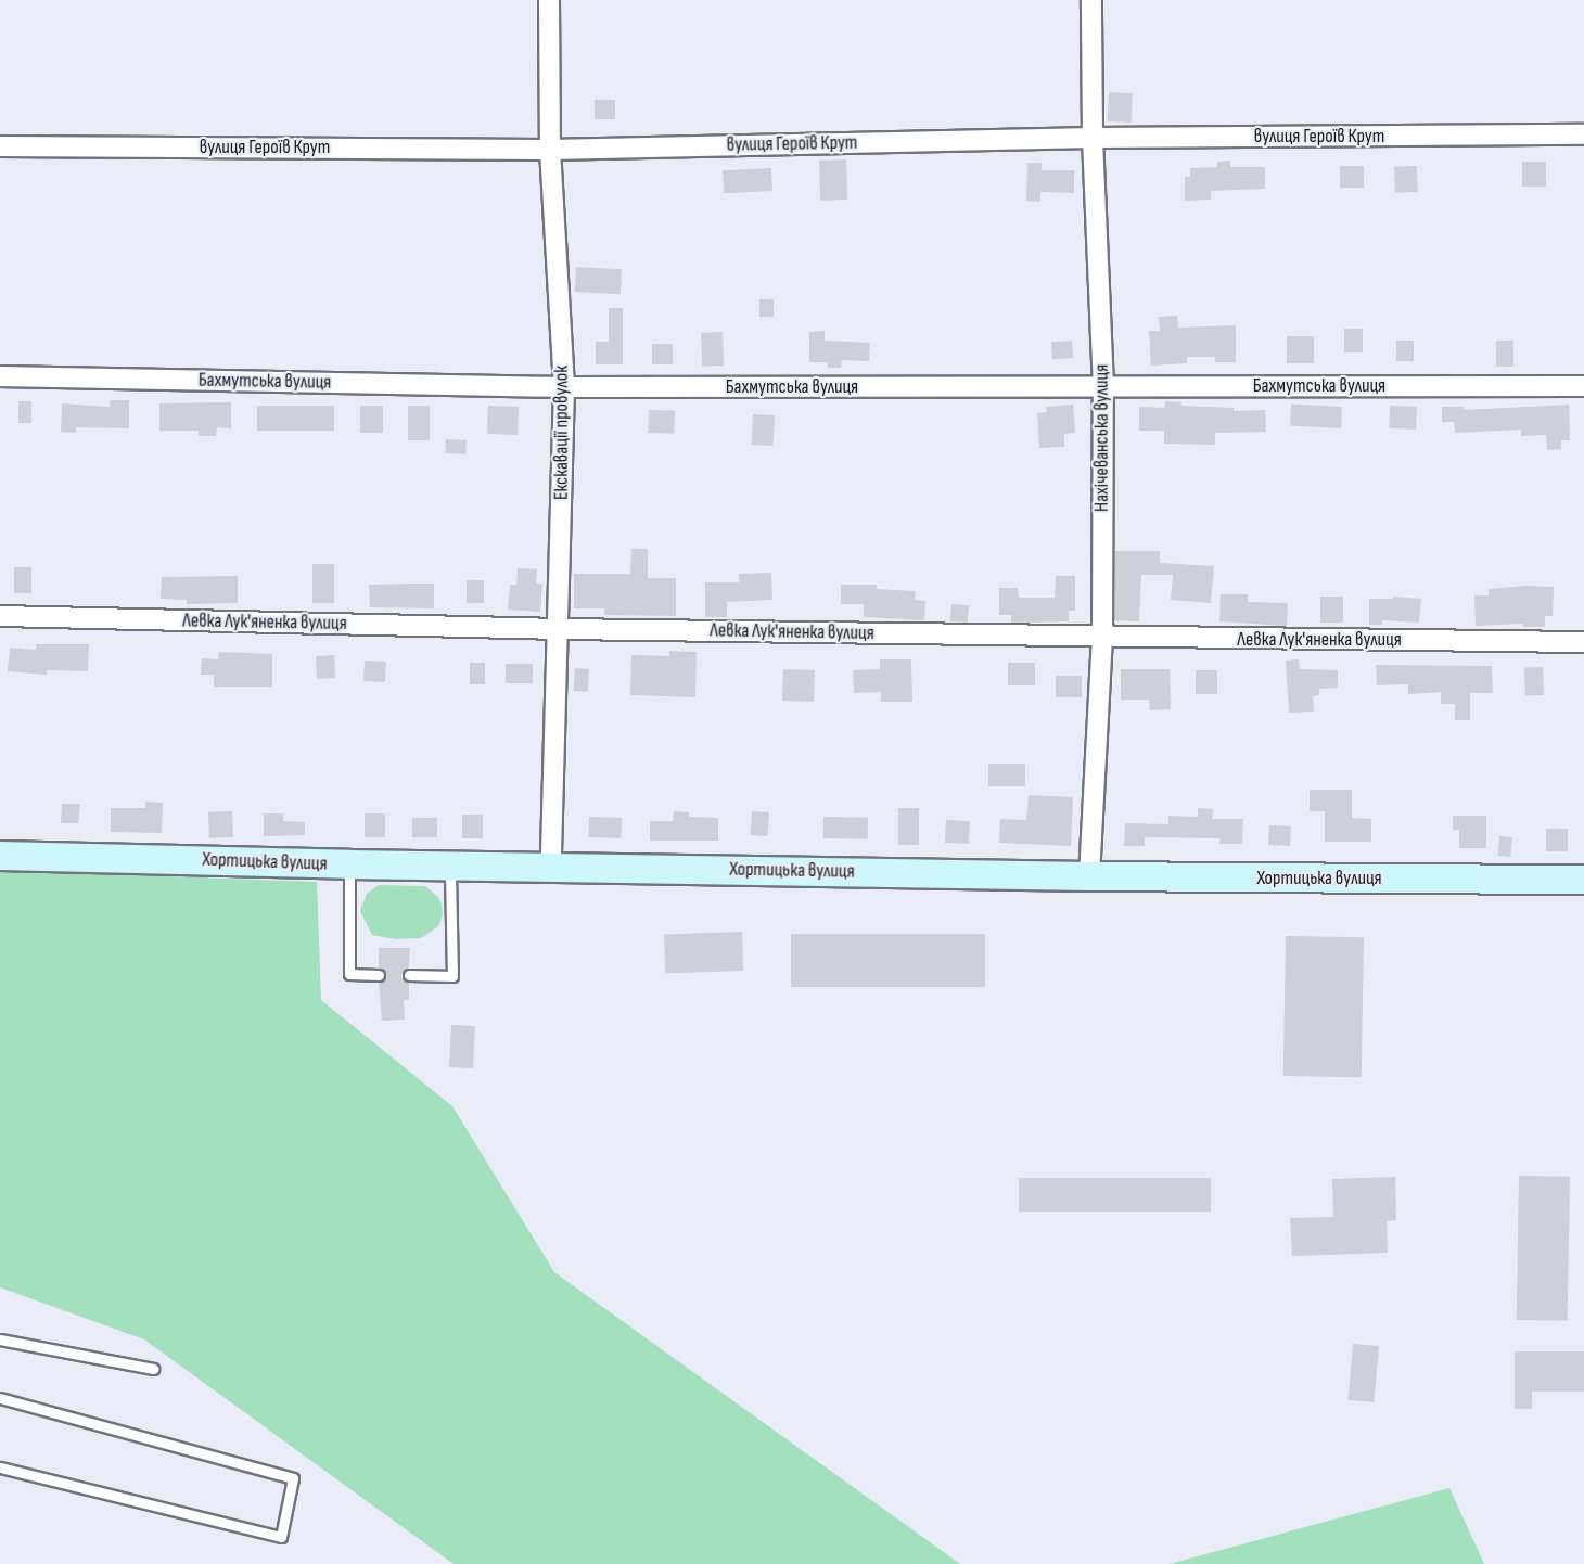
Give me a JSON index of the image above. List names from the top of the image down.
{
  "streets": {
    "street": [
      "вулиця Героїв Крут",
      "Бахмутська вулиця",
      "Екскавації провулок",
      "Нахічеванська вулиця",
      "Левка Лук'яненка вулиця",
      "Хортицька вулиця"
    ]
  },
  "crossings": [
    ["вулиця Героїв Крут", "Екскавації провулок"],
    ["вулиця Героїв Крут", "Нахічеванська вулиця"],
    ["Бахмутська вулиця", "Екскавації провулок"],
    ["Бахмутська вулиця", "Нахічеванська вулиця"],
    ["Екскавації провулок", "Левка Лук'яненка вулиця"],
    ["Екскавації провулок", "Хортицька вулиця"],
    ["Нахічеванська вулиця", "Левка Лук'яненка вулиця"],
    ["Нахічеванська вулиця", "Хортицька вулиця"]
  ]
}
